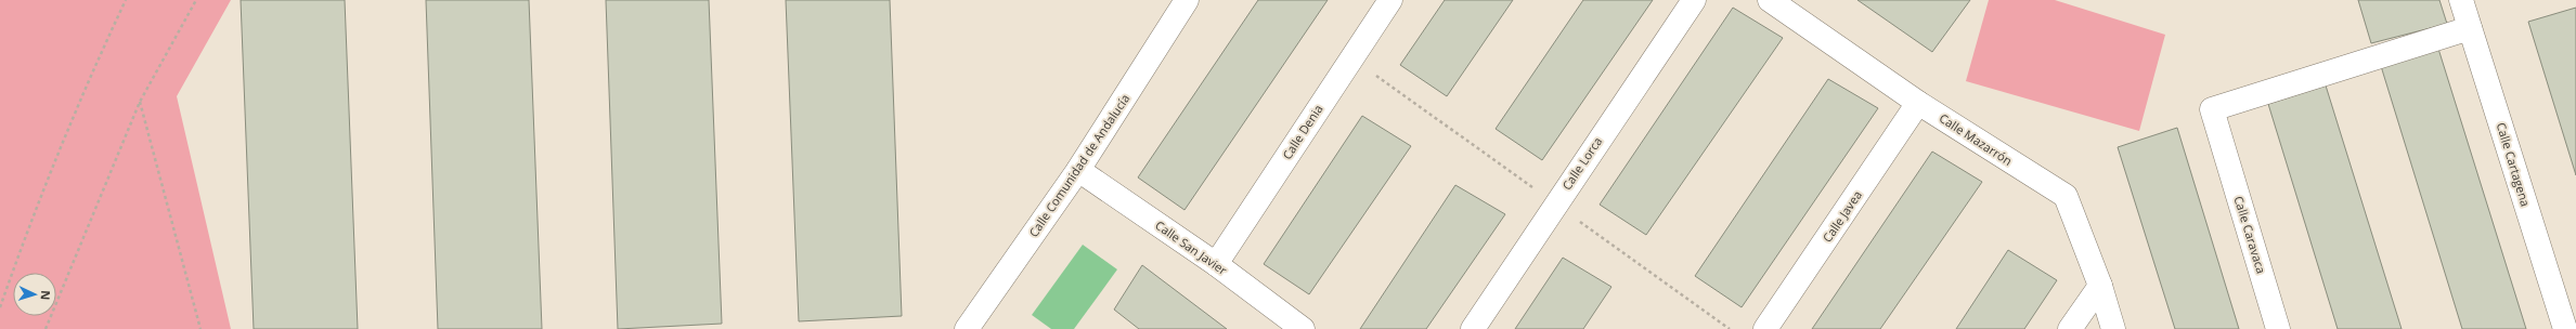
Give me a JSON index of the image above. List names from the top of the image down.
{
  "streets": {
    "street": [
      "Calle Denia",
      "Calle Mazarrón",
      "Calle Lorca",
      "Calle Cartagena",
      "Calle Comunidad de Andalucía",
      "Calle Javea",
      "Calle Caravaca",
      "Calle San Javier"
    ]
  },
  "crossings": [
    ["Calle Denia", "Calle San Javier"],
    ["Calle Mazarrón", "Calle Javea"],
    ["Calle Cartagena", "Calle Caravaca"],
    ["Calle Comunidad de Andalucía", "Calle San Javier"]
  ],
  "north": "right"
}
